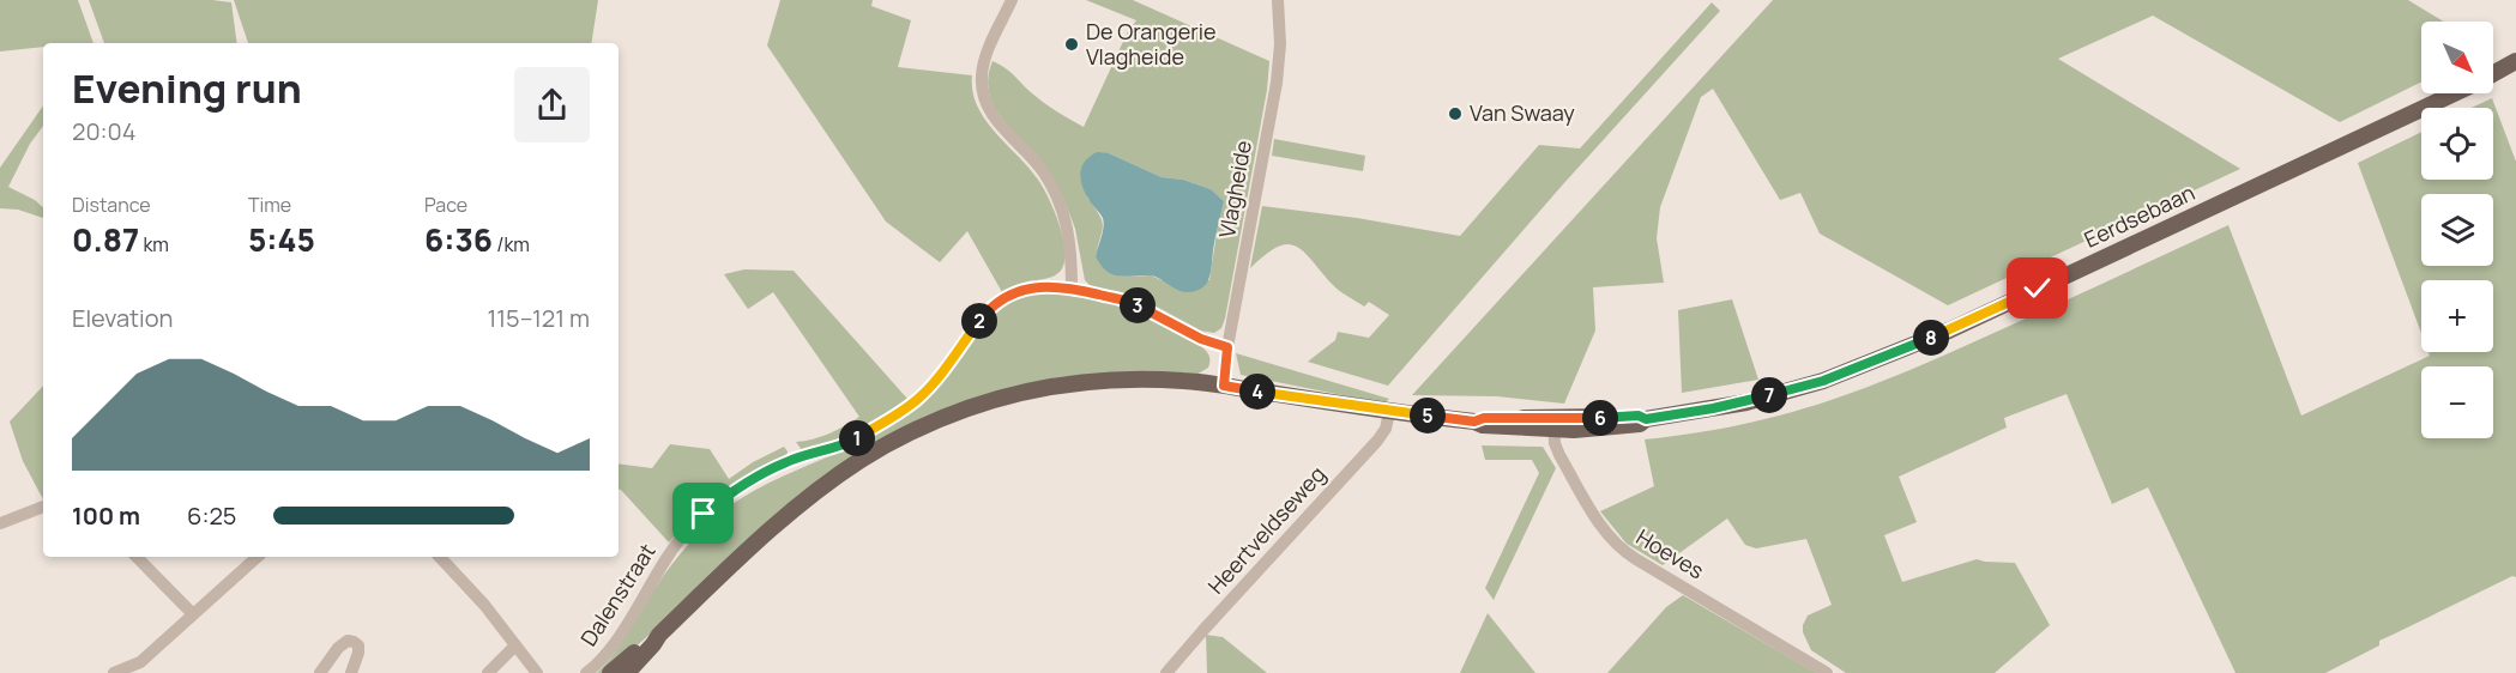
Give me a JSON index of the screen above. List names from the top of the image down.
{
  "streets": {
    "main road": ["Eerdsebaan"],
    "street": [
      "Vlagheide",
      "Heertveldseweg",
      "Hoeves",
      "Dalenstraat"
    ]
  },
  "crossings": [
    ["Vlagheide", "Eerdsebaan"],
    ["Vlagheide", "Dalenstraat"],
    ["Eerdsebaan", "Heertveldseweg"],
    ["Eerdsebaan", "Hoeves"]
  ],
  "places": ["De Orangerie Vlagheide", "Van Swaay"],
  "north": "bottom right",
  "page": {
    "map_buttons": ["+", "−"],
    "heading": ["Evening run", "20:04"],
    "stats": [
      ["Distance", "0.87 km"],
      ["Time", "5:45"],
      ["Pace", "6:36 /km"]
    ],
    "pins": [
      "3",
      "2",
      "8",
      "4",
      "7",
      "5",
      "6",
      "1"
    ],
    "chart": ["Elevation", "115–121 m"],
    "list": [
      {
        "name": "100 m",
        "note": "6:25"
      }
    ]
  }
}
